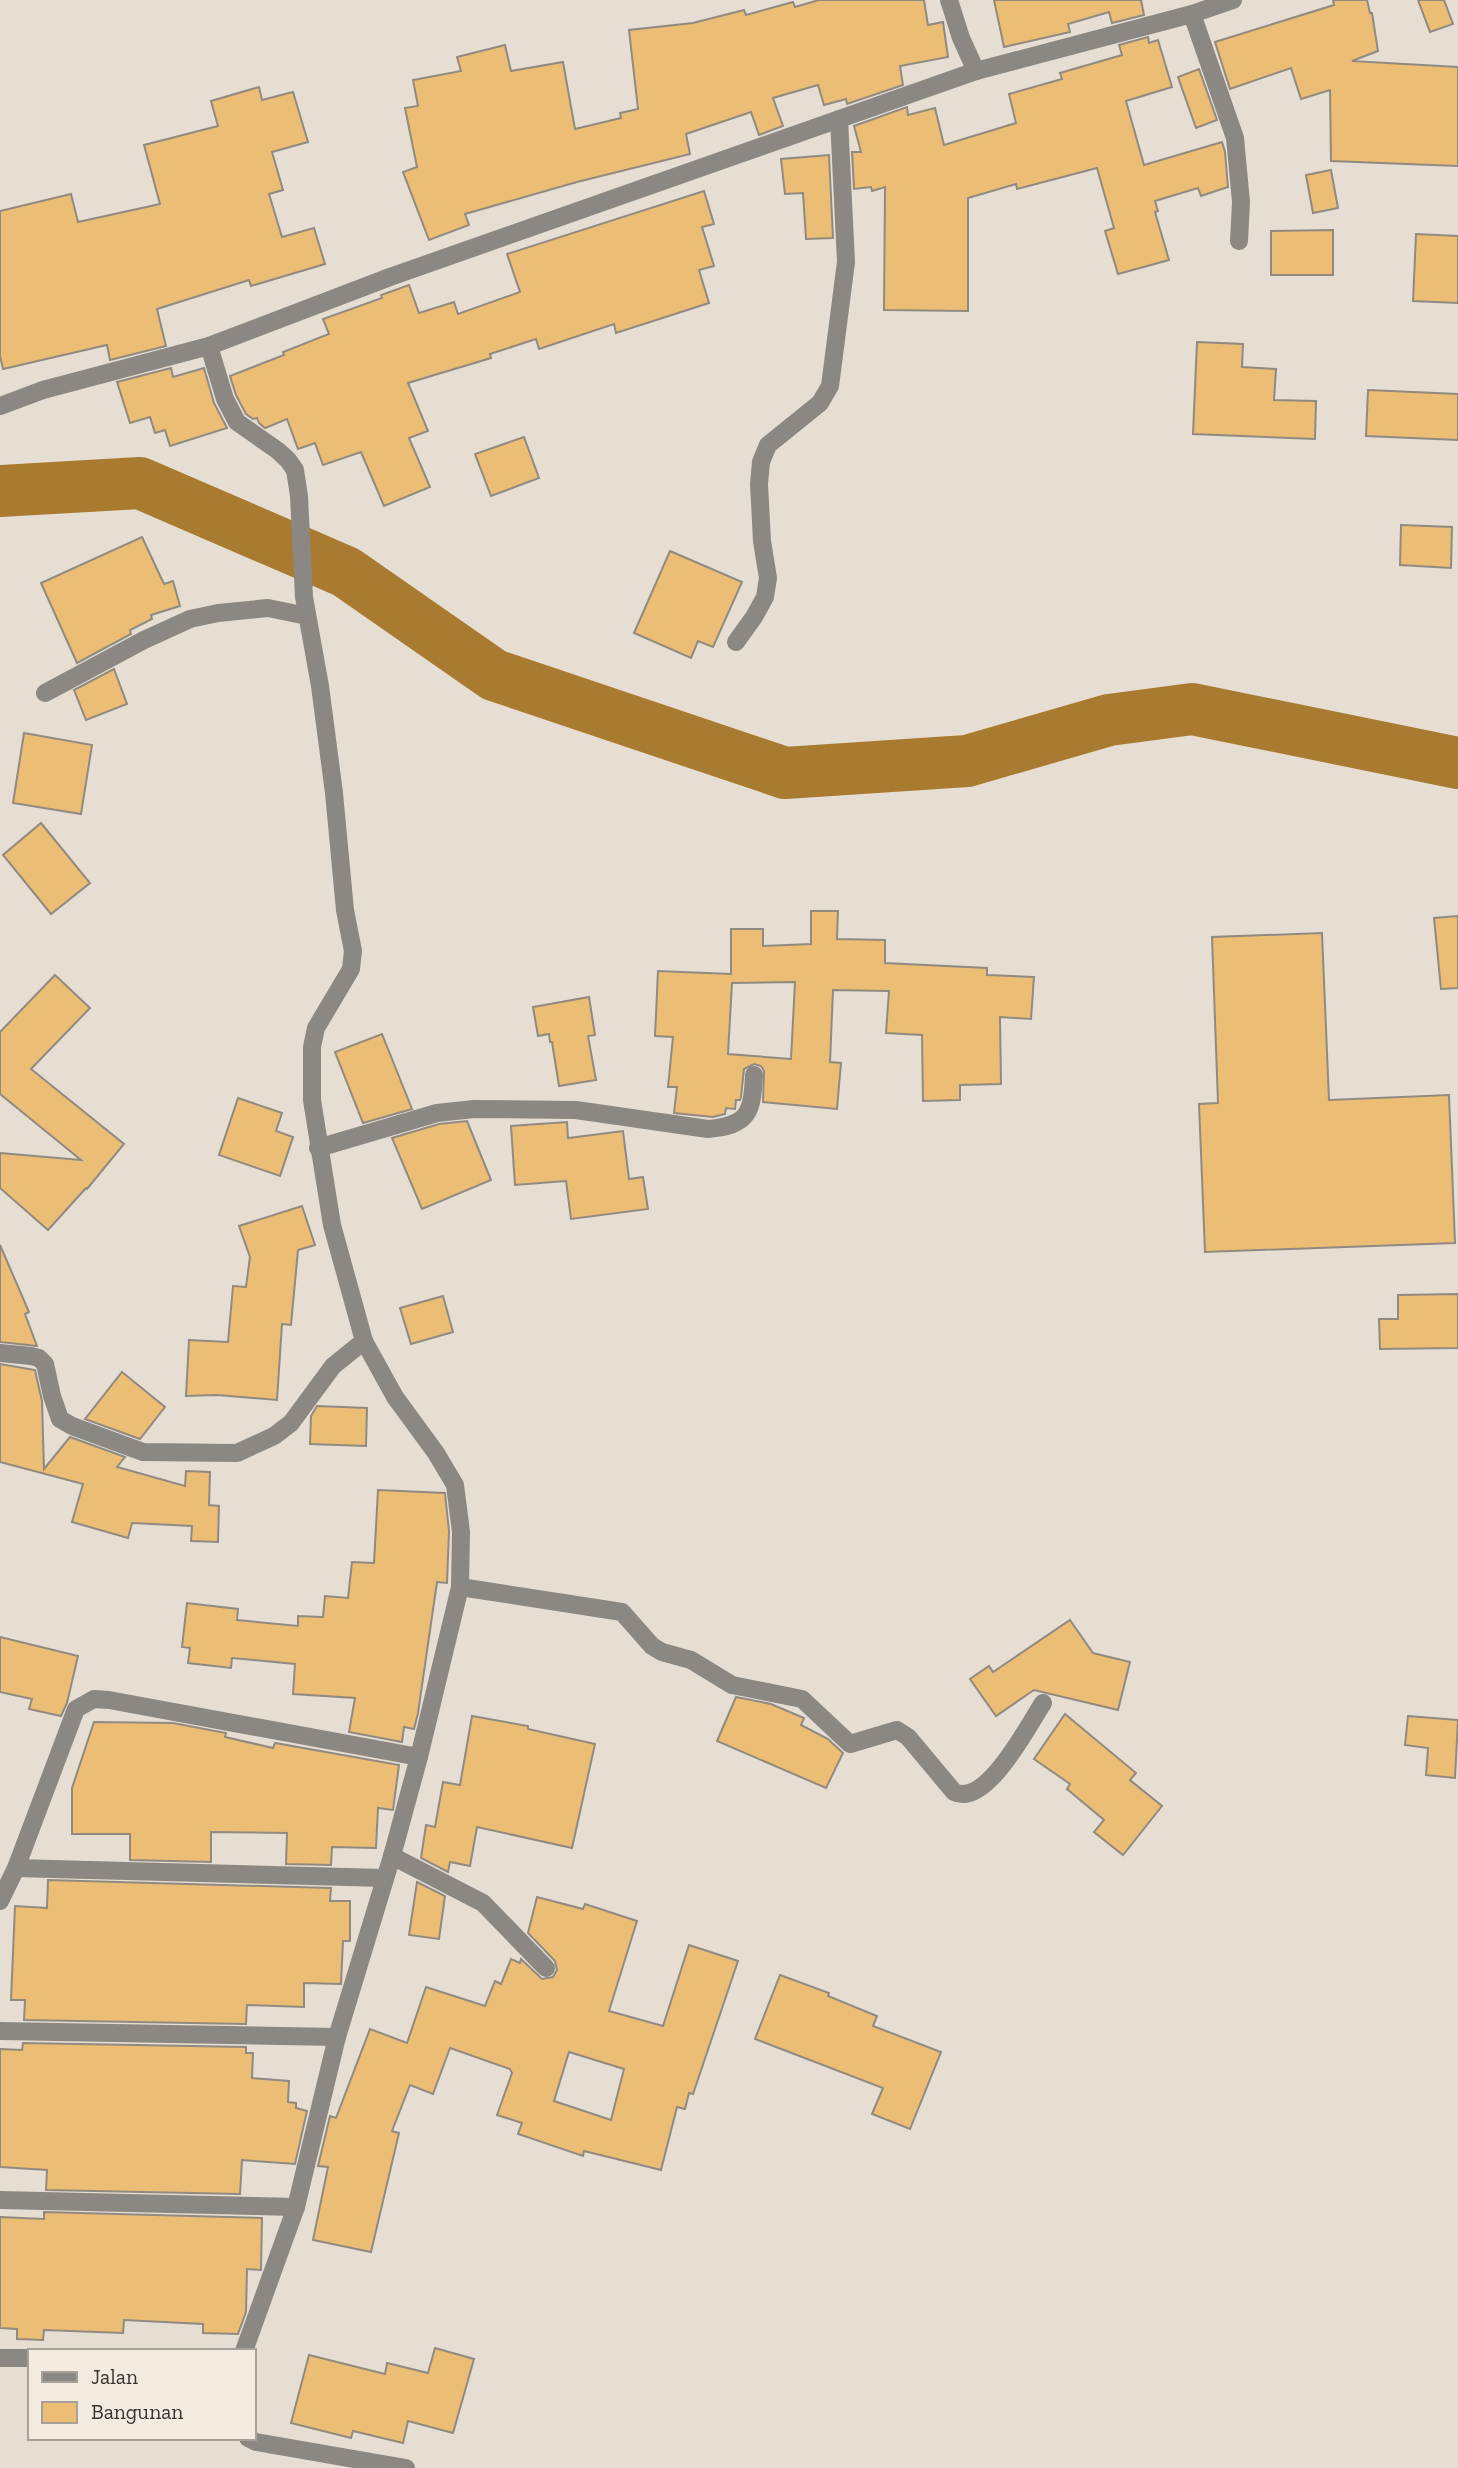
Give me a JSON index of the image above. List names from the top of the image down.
{
  "legend": ["Jalan", "Bangunan"]
}
